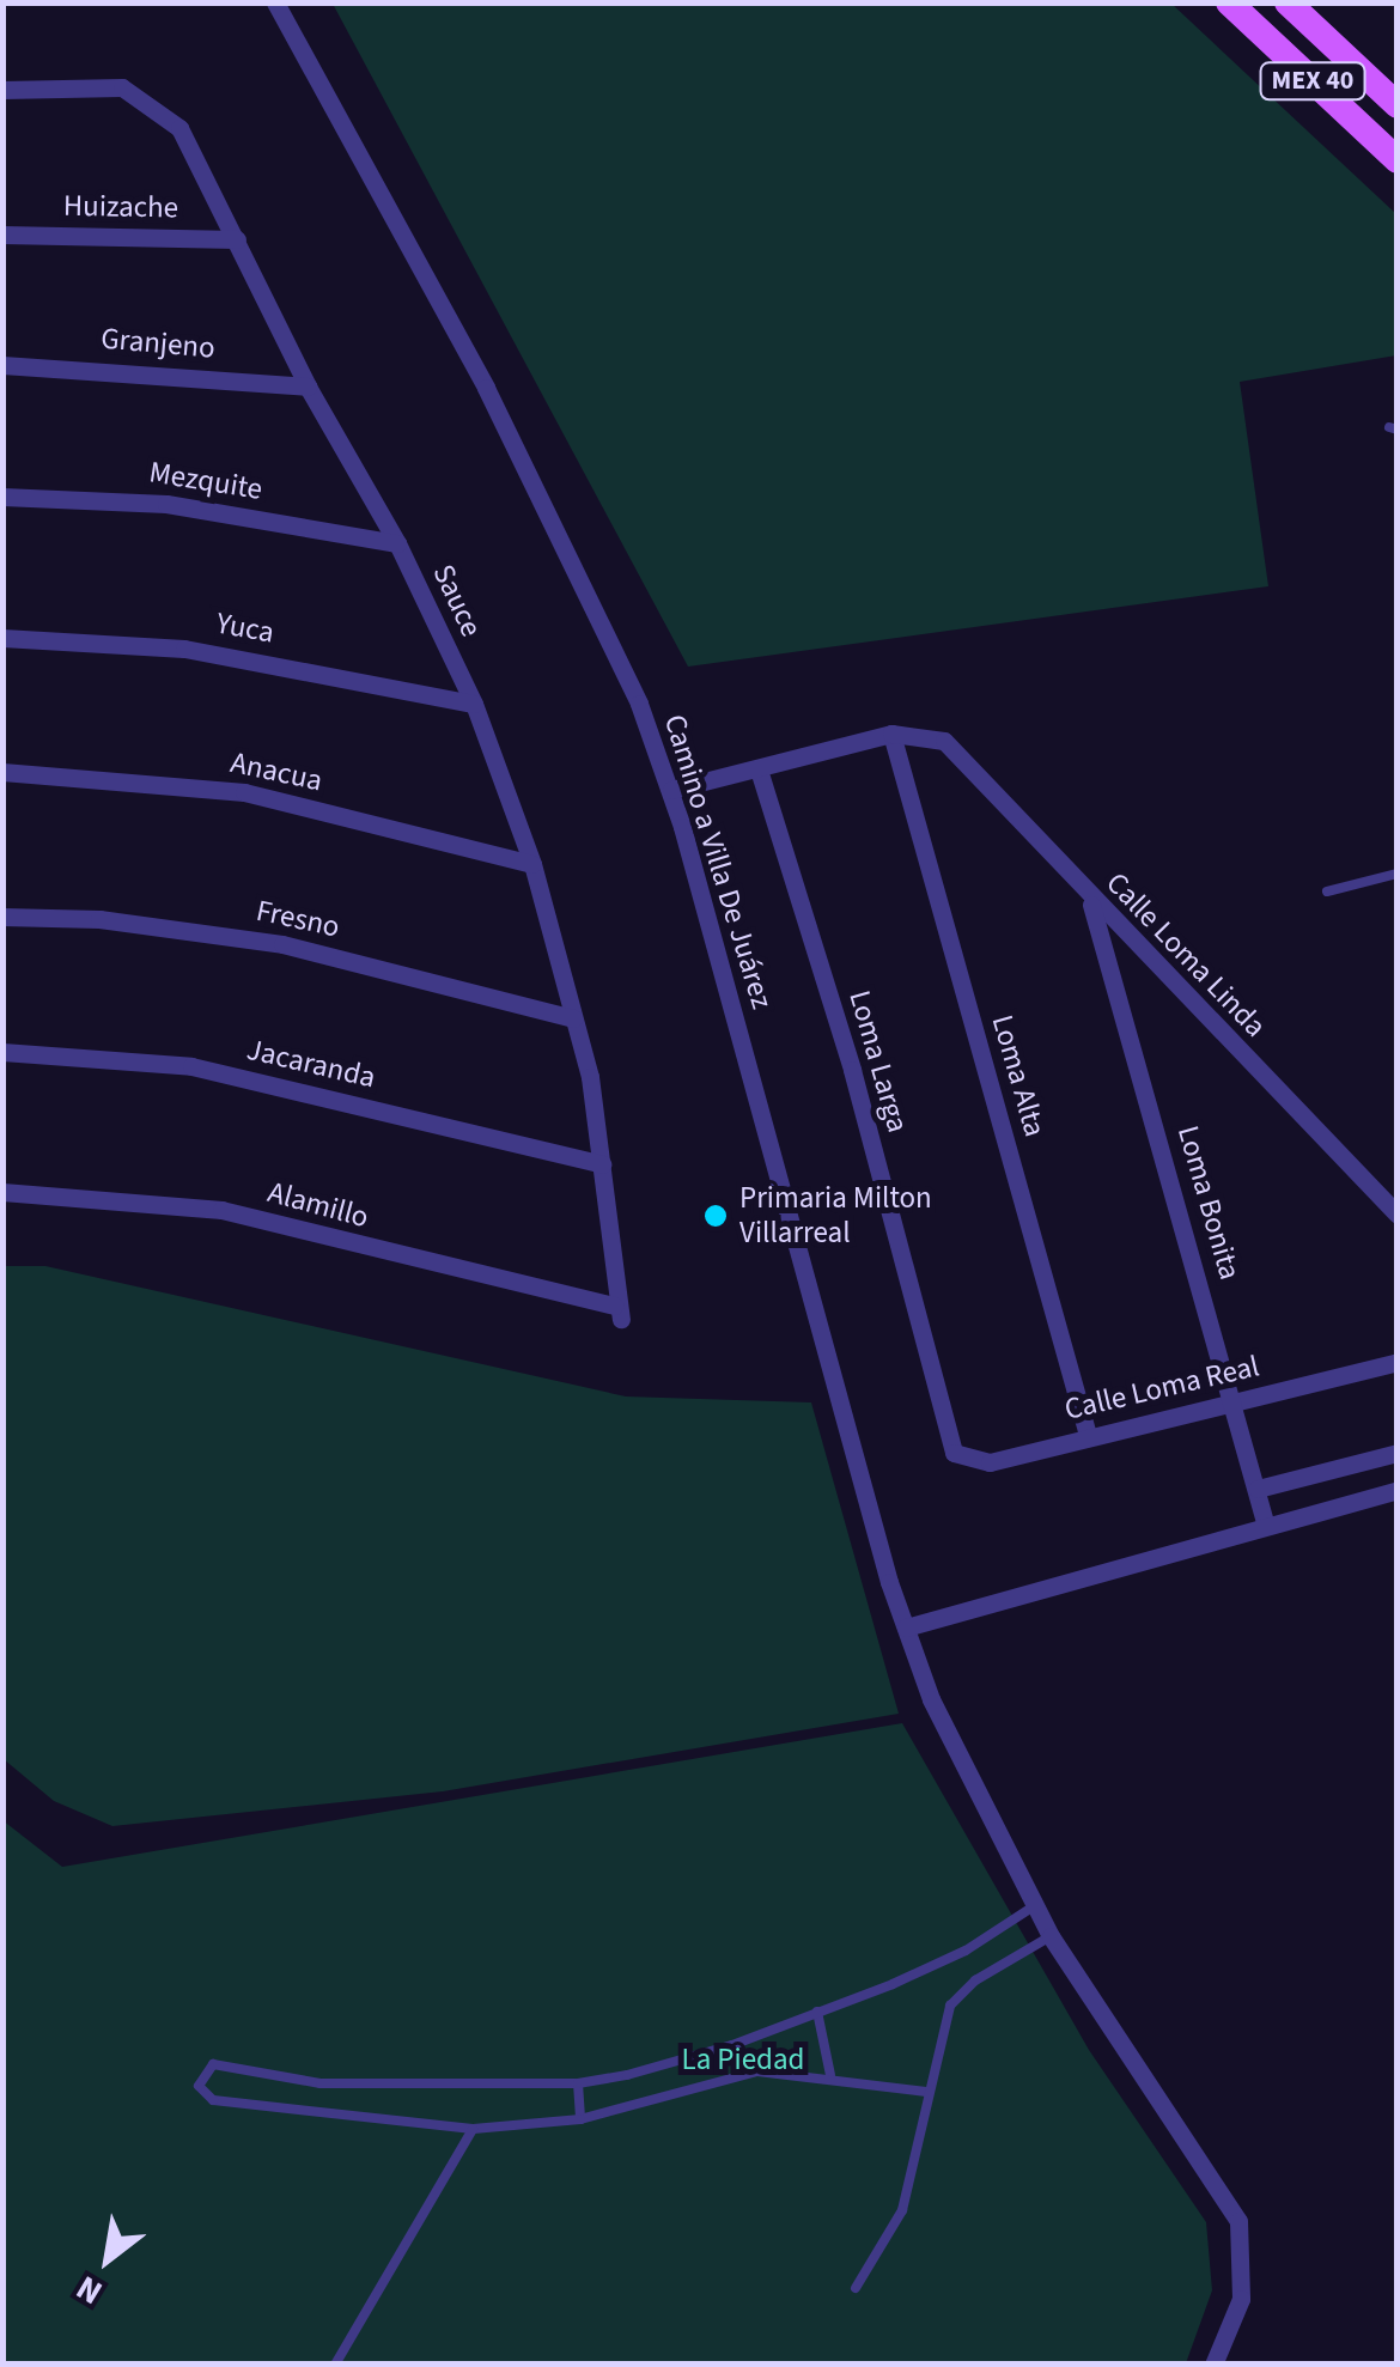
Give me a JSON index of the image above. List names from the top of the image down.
{
  "streets": {
    "main road": ["MEX 40"],
    "street": [
      "Huizache",
      "Granjeno",
      "Mezquite",
      "Sauce",
      "Yuca",
      "Anacua",
      "Camino a Villa De Juárez",
      "Fresno",
      "Calle Loma Linda",
      "Loma Larga",
      "Jacaranda",
      "Loma Alta",
      "Loma Bonita",
      "Alamillo",
      "Calle Loma Real"
    ]
  },
  "crossings": [
    ["Huizache", "Sauce"],
    ["Granjeno", "Sauce"],
    ["Mezquite", "Sauce"],
    ["Sauce", "Yuca"],
    ["Sauce", "Anacua"],
    ["Sauce", "Fresno"],
    ["Sauce", "Jacaranda"],
    ["Sauce", "Alamillo"],
    ["Calle Loma Linda", "Loma Alta"],
    ["Calle Loma Linda", "Loma Bonita"],
    ["Loma Larga", "Calle Loma Real"],
    ["Loma Alta", "Calle Loma Real"],
    ["Loma Bonita", "Calle Loma Real"]
  ],
  "parks": ["La Piedad"],
  "places": ["Primaria Milton Villarreal"],
  "north": "bottom left"
}
